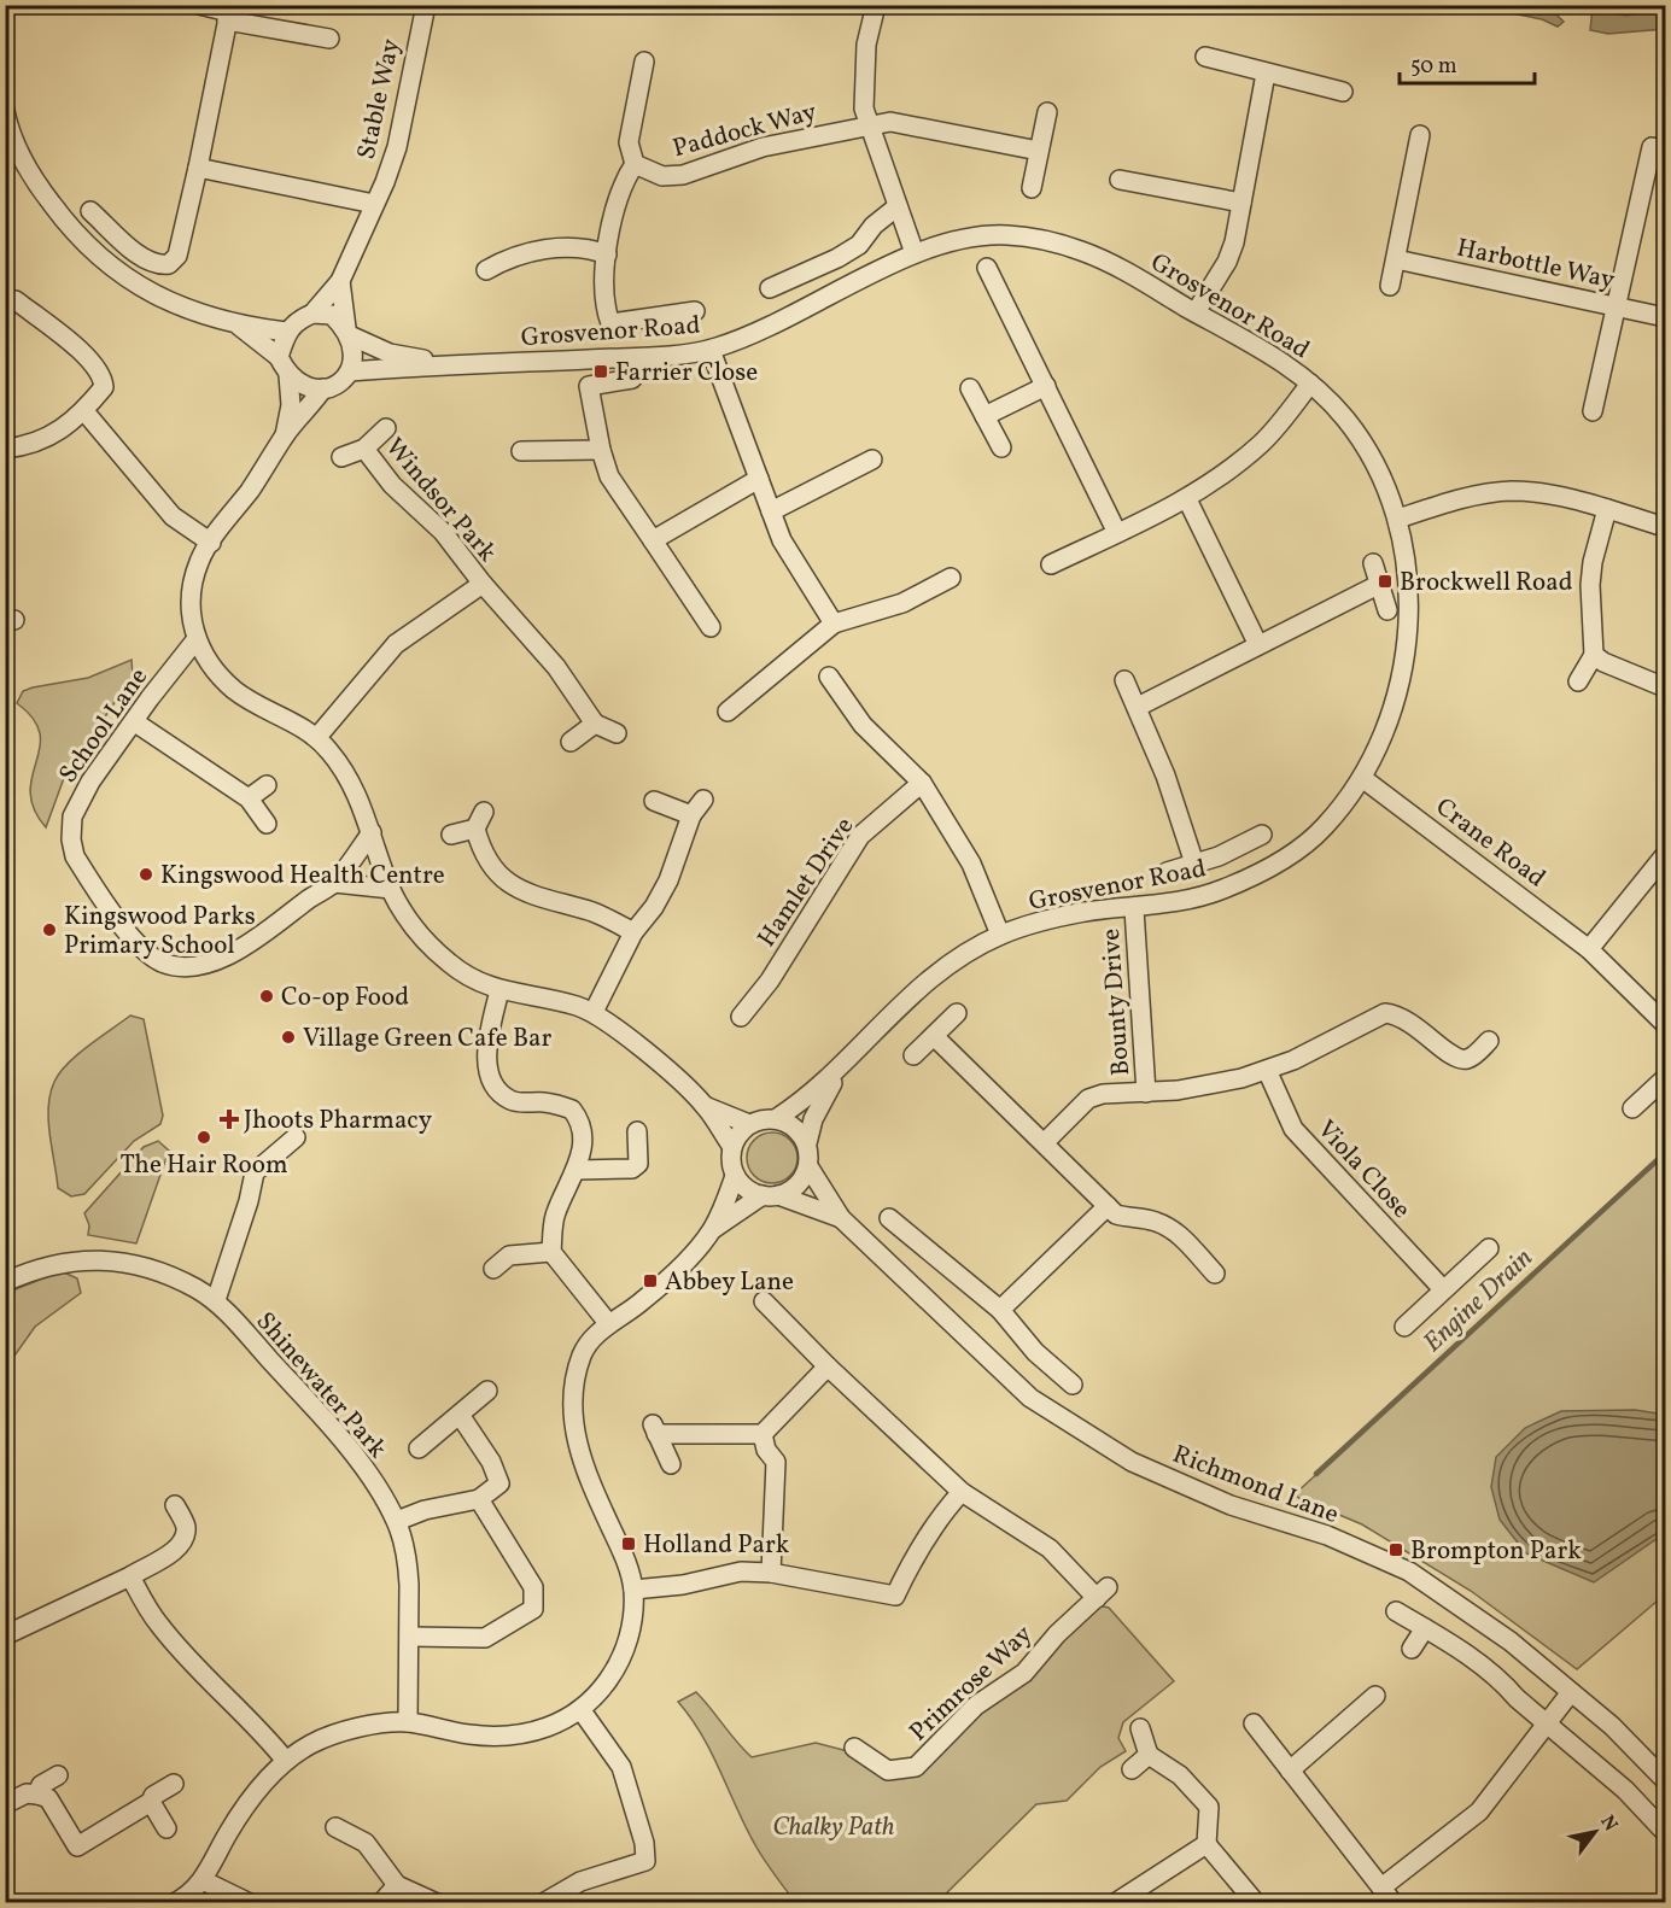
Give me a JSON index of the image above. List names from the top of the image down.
{
  "streets": {
    "street": [
      "Stable Way",
      "Paddock Way",
      "Harbottle Way",
      "Grosvenor Road",
      "Windsor Park",
      "School Lane",
      "Crane Road",
      "Hamlet Drive",
      "Bounty Drive",
      "Viola Close",
      "Shinewater Park",
      "Richmond Lane",
      "Primrose Way"
    ]
  },
  "crossings": [
    ["Stable Way", "Grosvenor Road"],
    ["Grosvenor Road", "Crane Road"],
    ["Grosvenor Road", "Bounty Drive"],
    ["Grosvenor Road", "Richmond Lane"],
    ["Bounty Drive", "Viola Close"]
  ],
  "water": ["Engine Drain"],
  "parks": ["Chalky Path"],
  "places": {
    "transit": [
      "Farrier Close",
      "Brockwell Road",
      "Abbey Lane",
      "Holland Park",
      "Brompton Park"
    ],
    "other": [
      "Kingswood Health Centre",
      "Kingswood Parks Primary School",
      "Co-op Food",
      "Village Green Cafe Bar",
      "The Hair Room"
    ],
    "health": ["Jhoots Pharmacy"]
  },
  "scale_bar": "50 m",
  "north": "top right"
}
